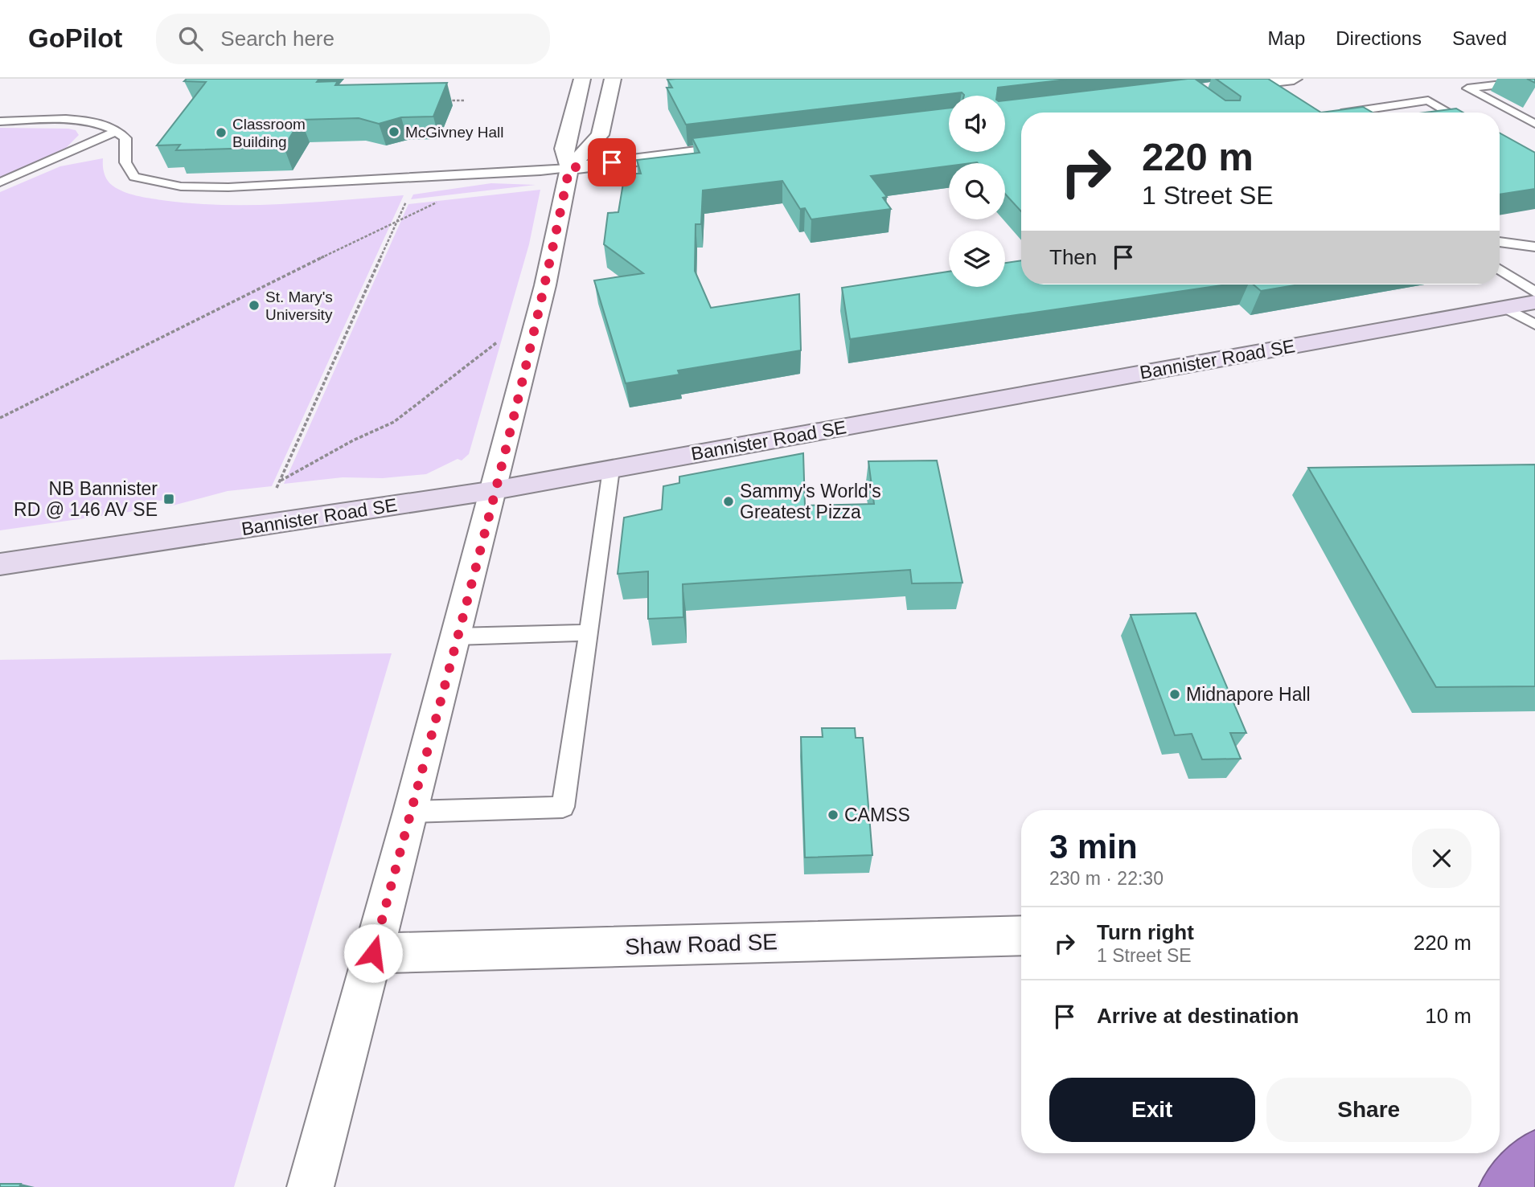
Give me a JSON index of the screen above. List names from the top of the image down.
{
  "streets": {
    "street": ["Bannister Road SE", "Shaw Road SE"]
  },
  "places": {
    "other": [
      "McGivney Hall",
      "Classroom Building",
      "St. Mary's University",
      "Sammy's World's Greatest Pizza",
      "Midnapore Hall",
      "CAMSS"
    ],
    "transit": ["NB Bannister RD @ 146 AV SE"]
  },
  "page": {
    "header": "GoPilot",
    "search": "Search here",
    "nav": ["Map", "Directions", "Saved"],
    "turn": ["220 m", "1 Street SE"],
    "then": "Then",
    "heading": ["3 min", "230 m · 22:30"],
    "list": [
      {
        "name": "Turn right",
        "note": "1 Street SE",
        "value": "220 m"
      },
      {
        "name": "Arrive at destination",
        "value": "10 m"
      }
    ],
    "buttons": ["Exit", "Share"]
  }
}
